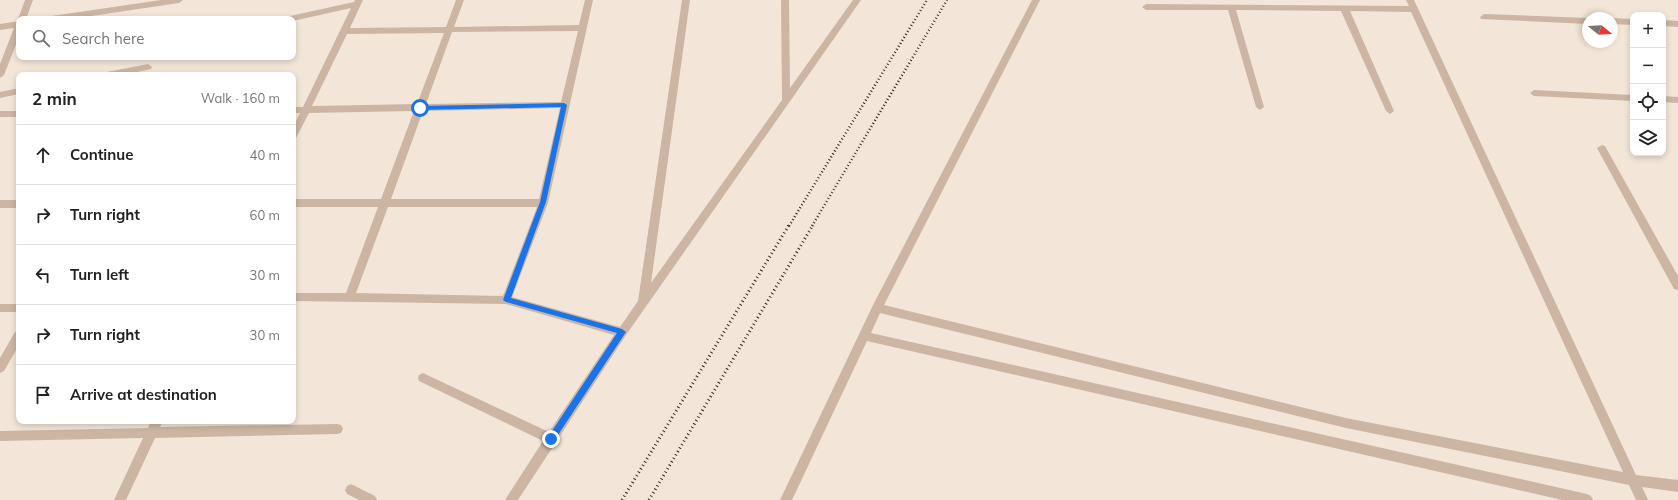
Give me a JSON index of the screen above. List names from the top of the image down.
{
  "north": "right",
  "page": {
    "map_buttons": ["+", "−"],
    "search": "Search here",
    "heading": ["2 min", "Walk · 160 m"],
    "list": [
      ["Continue", "40 m"],
      ["Turn right", "60 m"],
      ["Turn left", "30 m"],
      ["Turn right", "30 m"],
      "Arrive at destination"
    ]
  }
}
